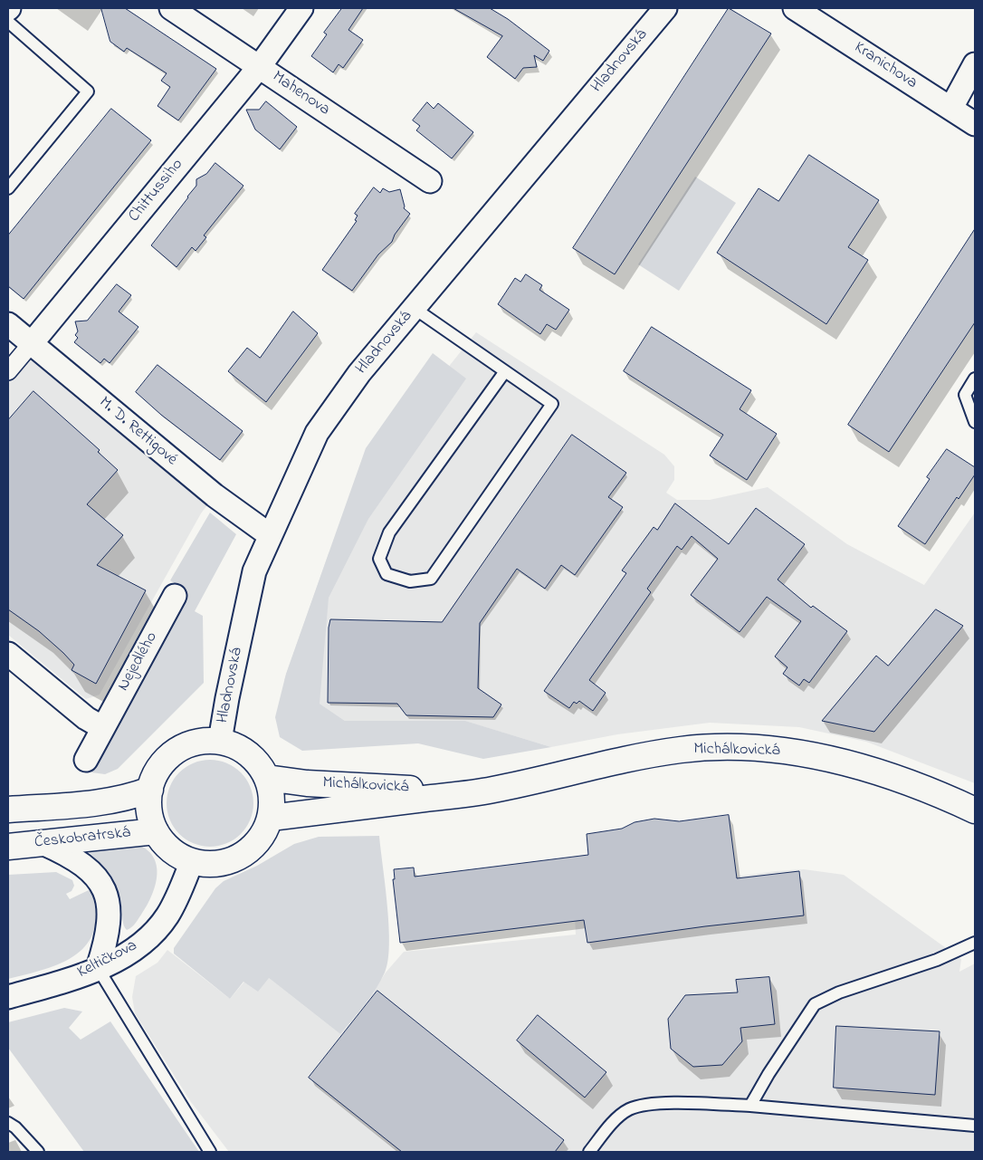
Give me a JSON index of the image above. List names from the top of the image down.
{
  "streets": {
    "street": [
      "Hladnovská",
      "Kranichova",
      "Mahenova",
      "Chittussiho",
      "M. D. Rettigové",
      "Nejedlého",
      "Michálkovická",
      "Českobratrská",
      "Keltičkova"
    ]
  },
  "crossings": [
    ["Hladnovská", "M. D. Rettigové"],
    ["Hladnovská", "Michálkovická"],
    ["Hladnovská", "Českobratrská"],
    ["Hladnovská", "Keltičkova"],
    ["Mahenova", "Chittussiho"],
    ["Chittussiho", "M. D. Rettigové"],
    ["Michálkovická", "Českobratrská"],
    ["Michálkovická", "Keltičkova"],
    ["Českobratrská", "Keltičkova"]
  ]
}
